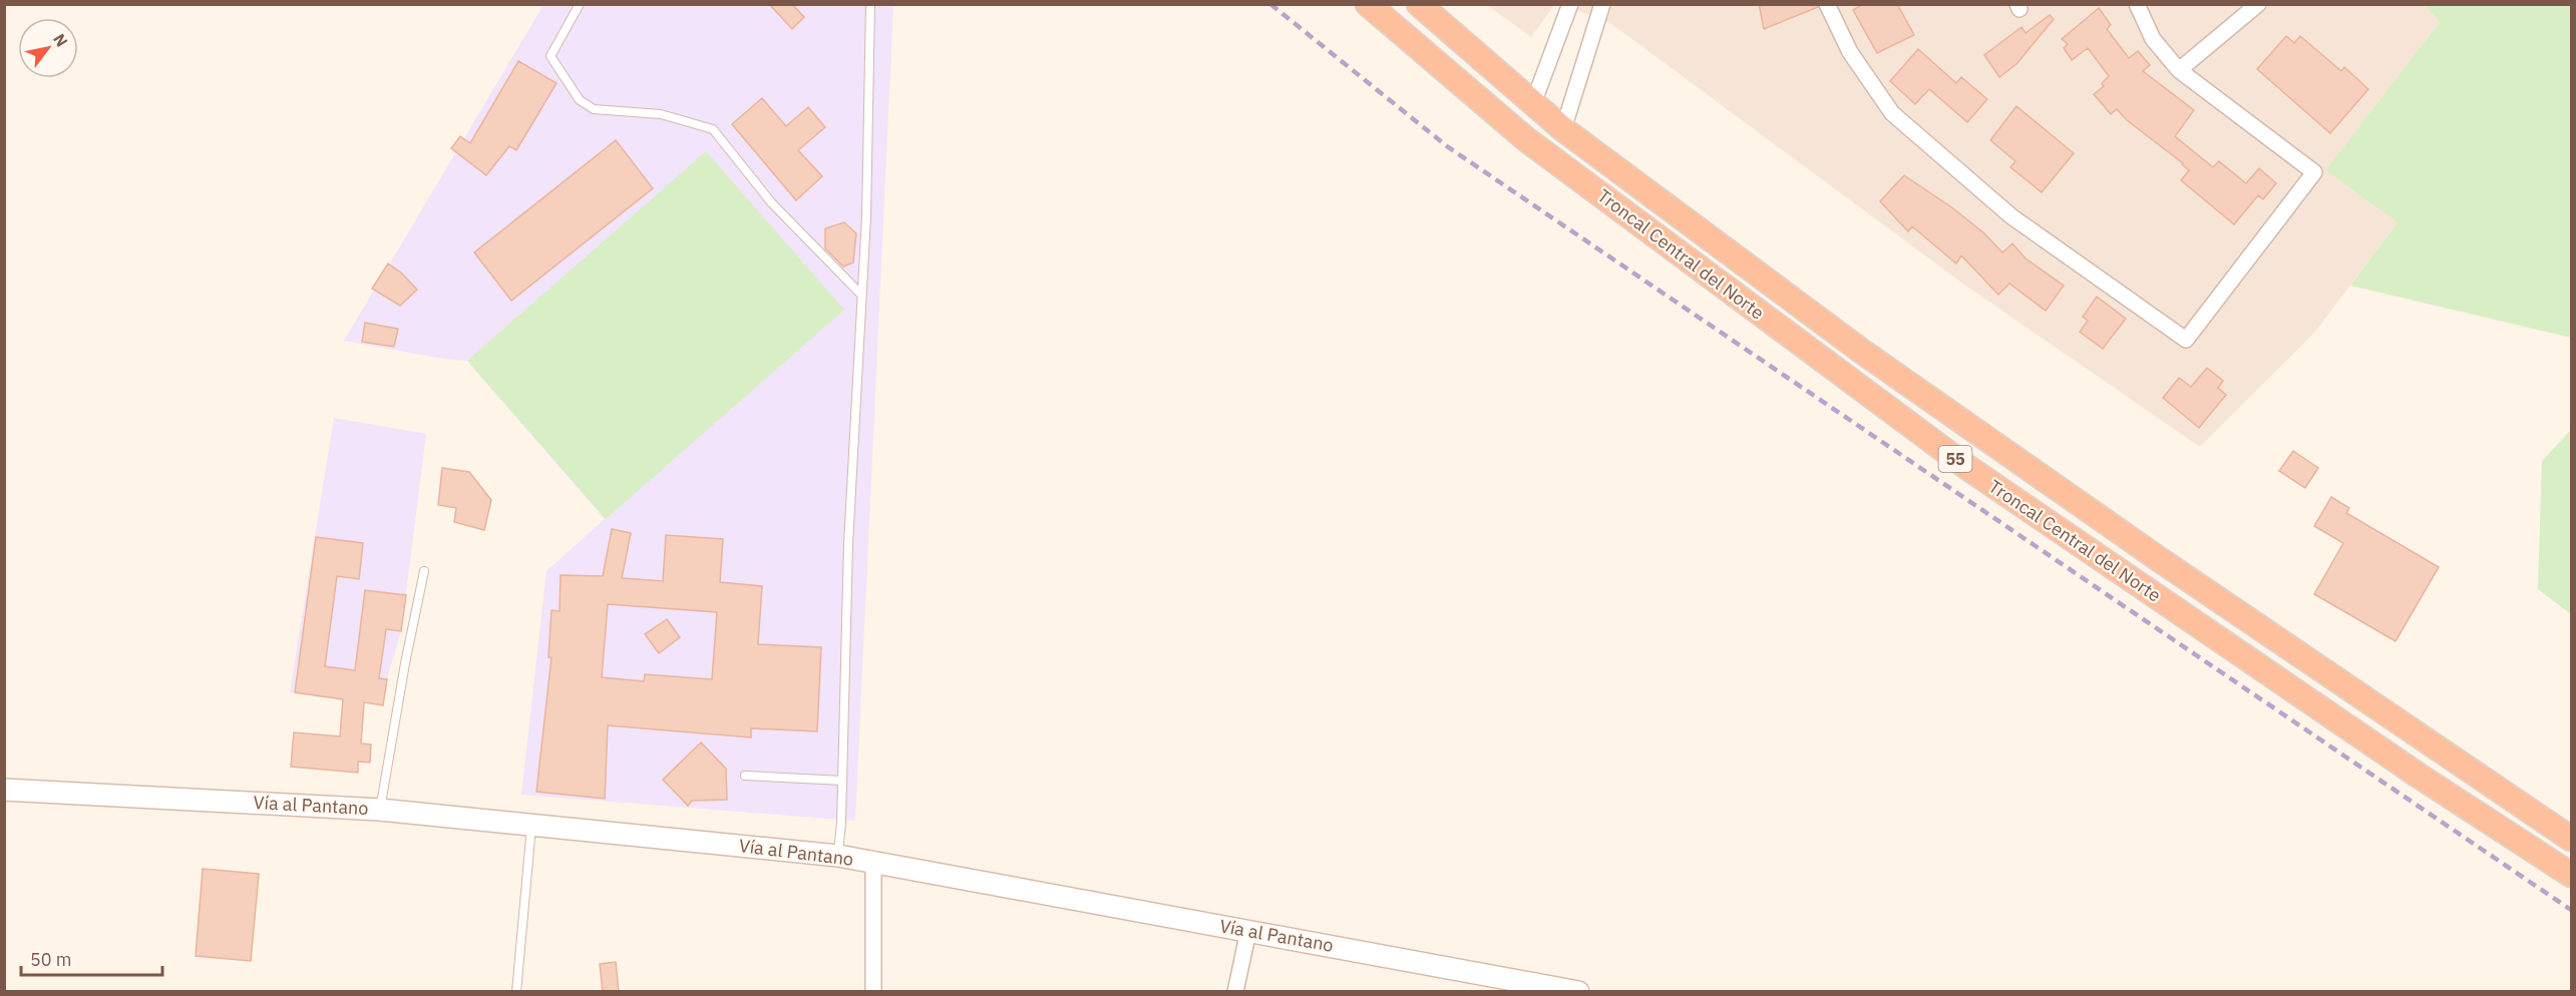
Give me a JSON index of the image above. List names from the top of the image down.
{
  "streets": {
    "highway": ["Troncal Central del Norte", "55"],
    "main road": ["Vía al Pantano"]
  },
  "scale_bar": "50 m",
  "north": "top right"
}
